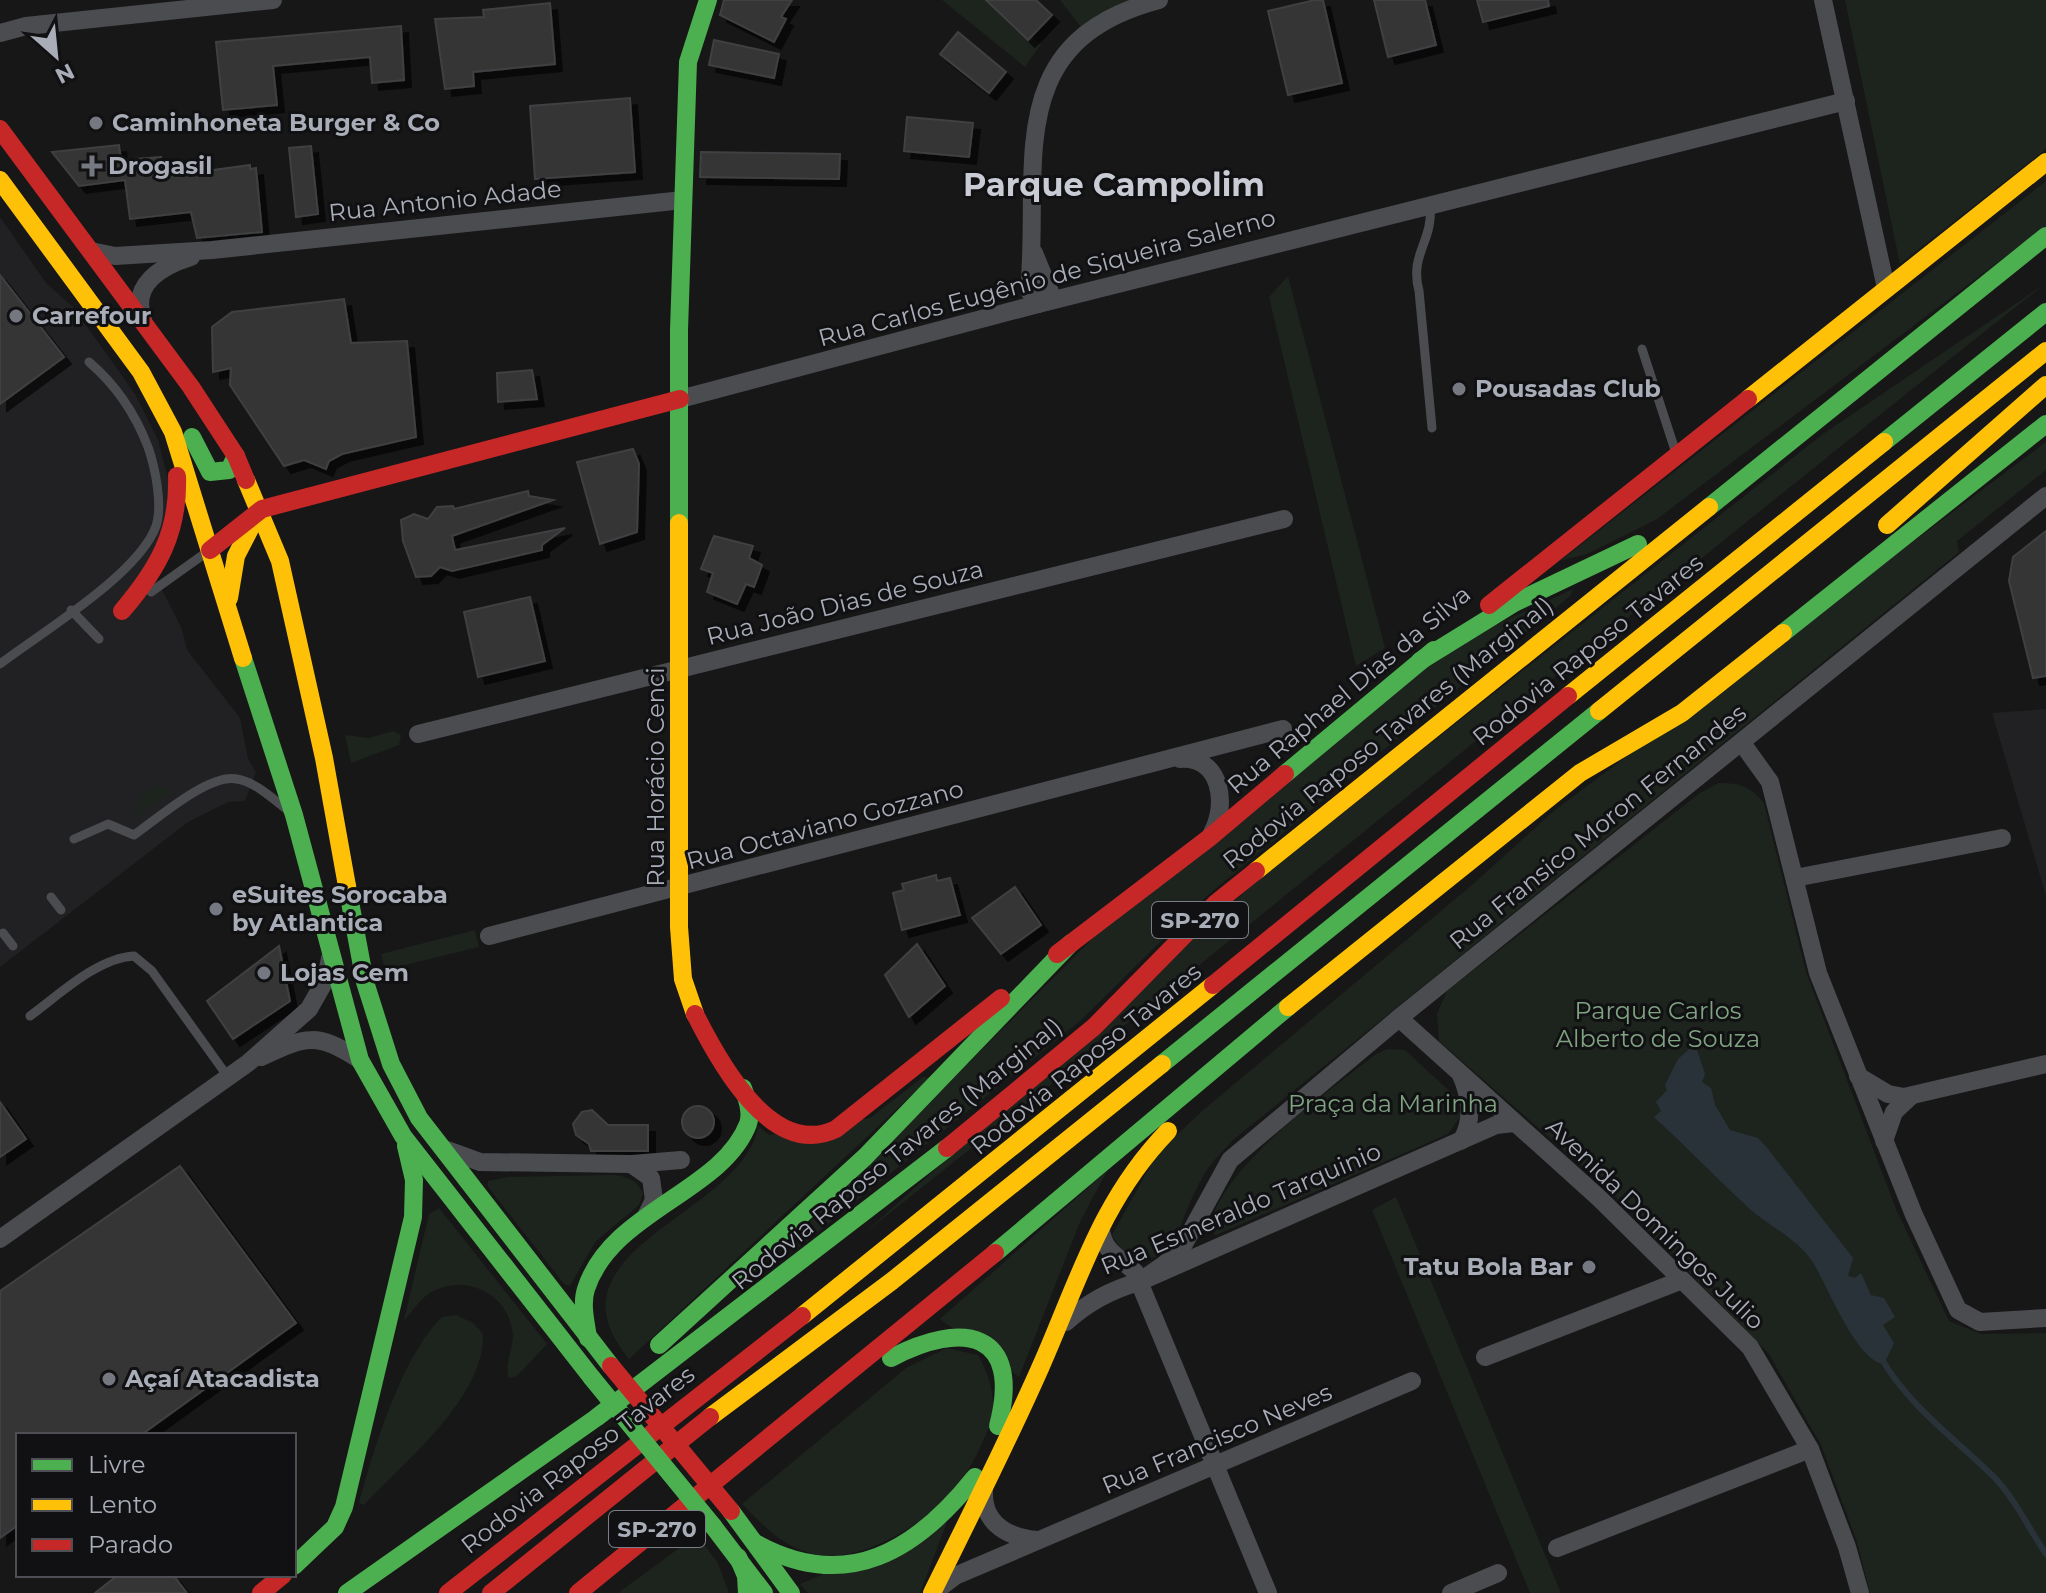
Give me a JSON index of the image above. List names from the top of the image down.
{
  "streets": {
    "main road": [
      "Rua Carlos Eugênio de Siqueira Salerno",
      "Rodovia Raposo Tavares",
      "Rua Raphael Dias da Silva",
      "Rodovia Raposo Tavares (Marginal)",
      "Rua Horácio Cenci",
      "SP-270"
    ],
    "street": [
      "Rua Antonio Adade",
      "Rua João Dias de Souza",
      "Rua Octaviano Gozzano",
      "Rua Fransico Moron Fernandes",
      "Rua Esmeraldo Tarquinio",
      "Avenida Domingos Julio",
      "Rua Francisco Neves"
    ]
  },
  "crossings": [
    ["Rua Antonio Adade", "Rua Horácio Cenci"],
    ["Rua Carlos Eugênio de Siqueira Salerno", "Rua Horácio Cenci"],
    ["Rua João Dias de Souza", "Rua Horácio Cenci"],
    ["Rua Raphael Dias da Silva", "Rua Horácio Cenci"],
    ["Rua Horácio Cenci", "Rua Octaviano Gozzano"],
    ["Rua Fransico Moron Fernandes", "Rua Esmeraldo Tarquinio"],
    ["Rua Fransico Moron Fernandes", "Avenida Domingos Julio"],
    ["Rua Esmeraldo Tarquinio", "Avenida Domingos Julio"]
  ],
  "districts": ["Parque Campolim"],
  "parks": ["Parque Carlos Alberto de Souza", "Praça da Marinha"],
  "places": {
    "other": [
      "Caminhoneta Burger & Co",
      "Carrefour",
      "Pousadas Club",
      "eSuites Sorocaba by Atlantica",
      "Lojas Cem",
      "Tatu Bola Bar",
      "Açaí Atacadista"
    ],
    "health": ["Drogasil"]
  },
  "legend": ["Livre", "Lento", "Parado"],
  "north": "bottom right"
}
